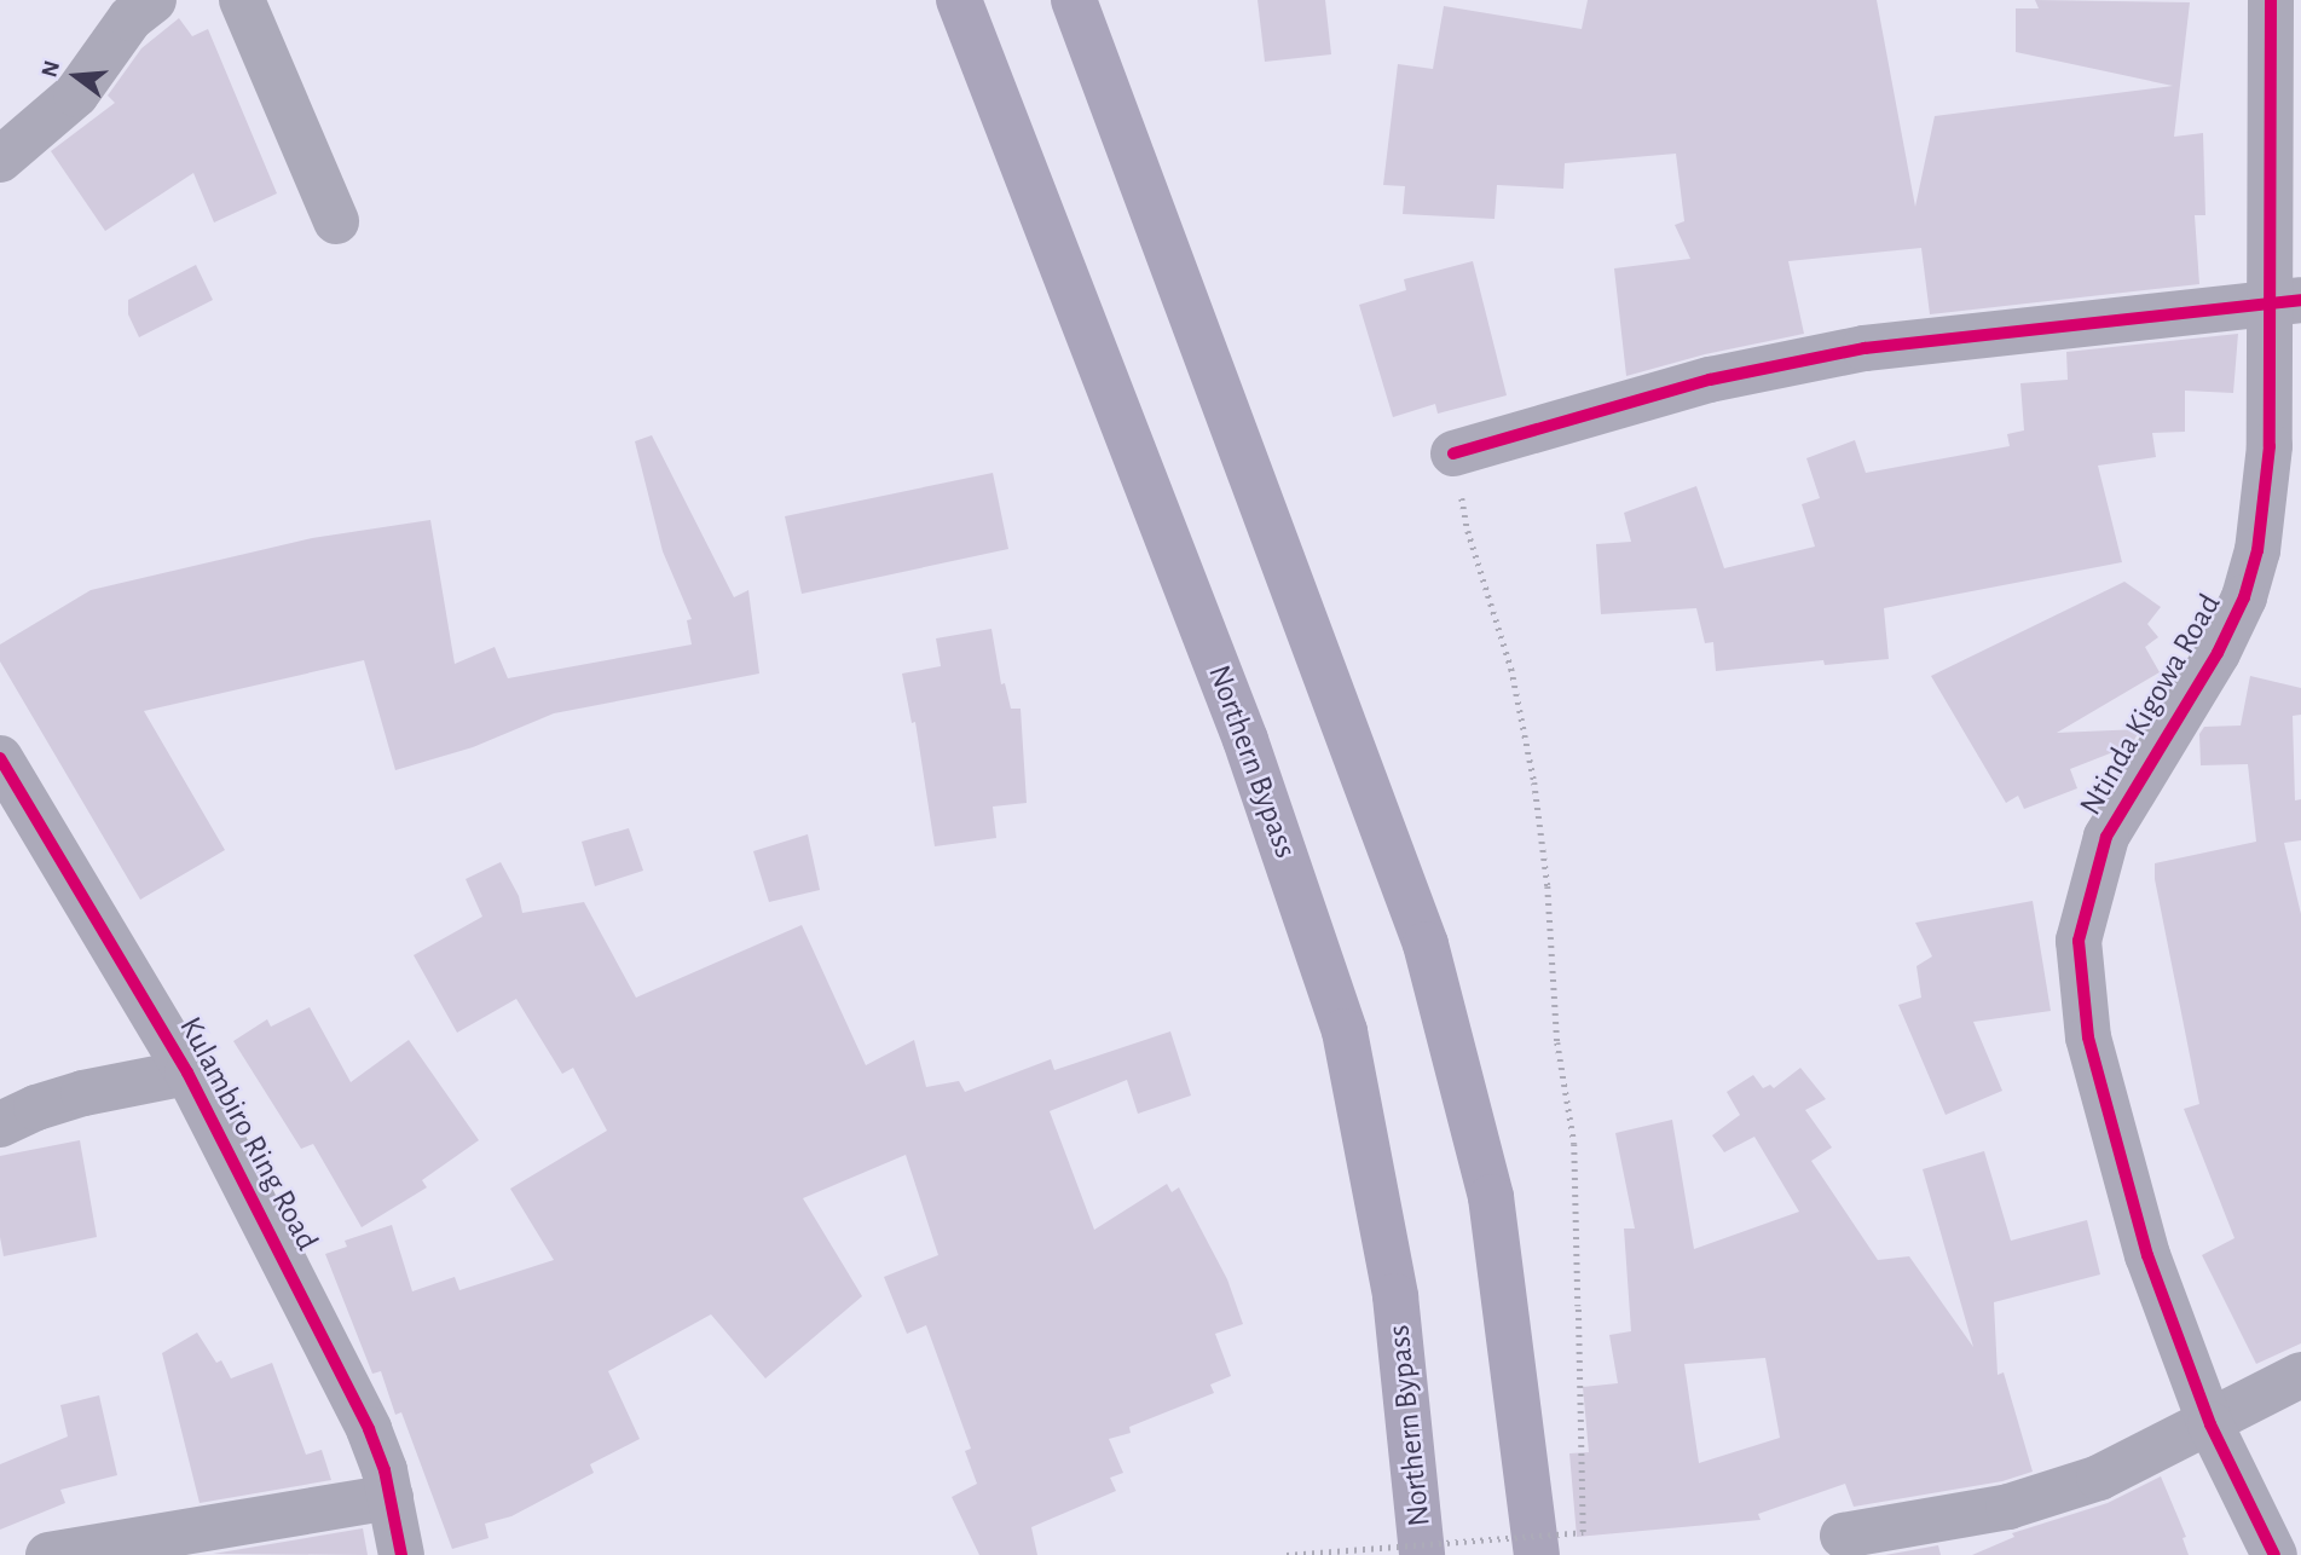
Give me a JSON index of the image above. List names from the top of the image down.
{
  "streets": {
    "highway": ["Northern Bypass"],
    "street": ["Ntinda Kigowa Road", "Kulambiro Ring Road"]
  },
  "north": "left"
}
